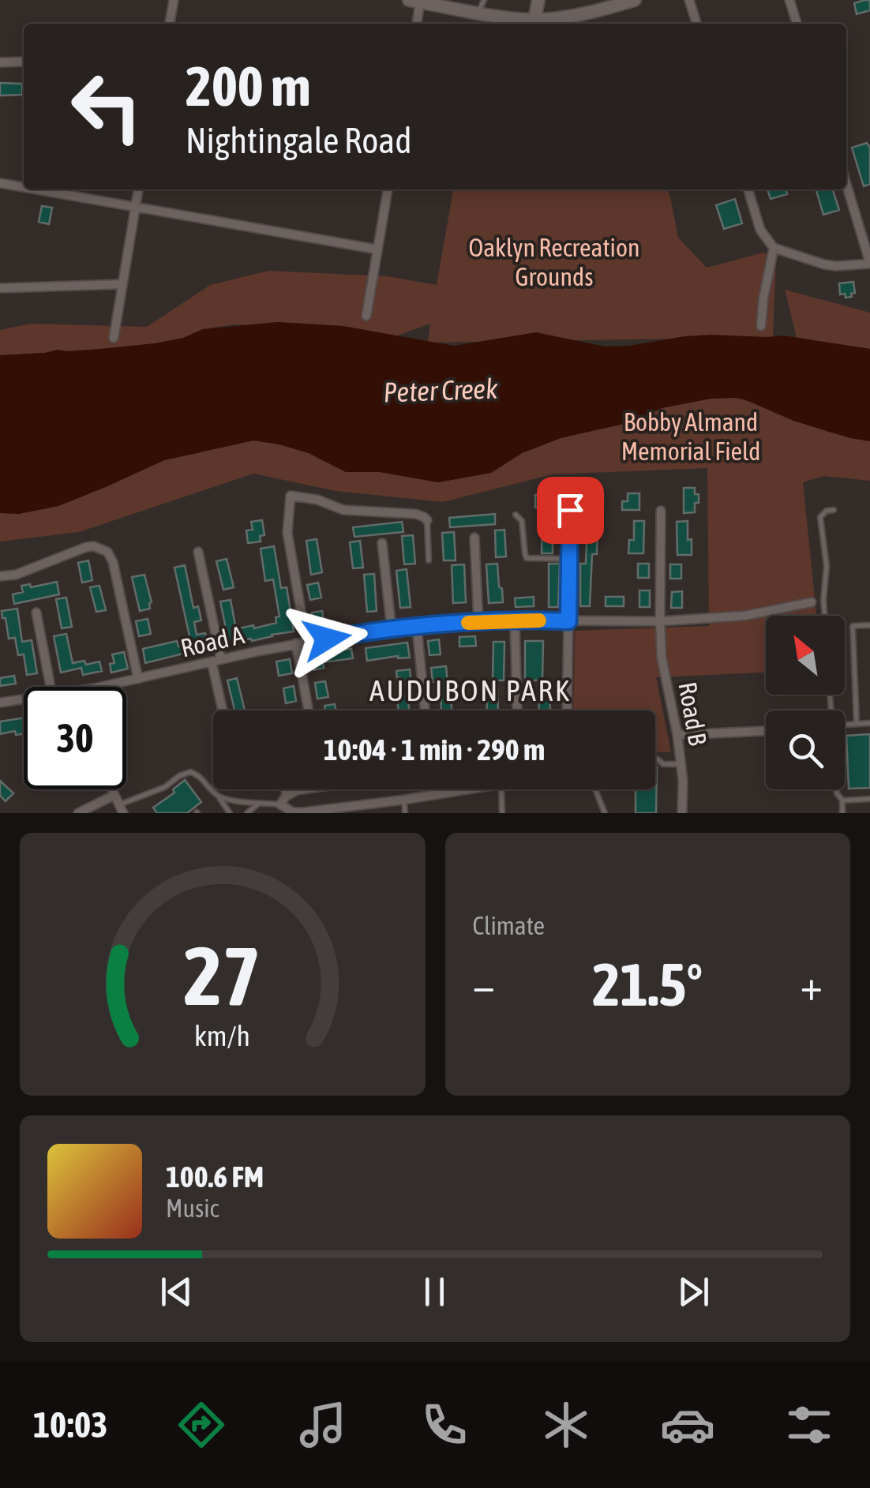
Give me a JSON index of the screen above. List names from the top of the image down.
{
  "streets": {
    "street": ["Road A", "Road B"]
  },
  "crossings": [
    ["Road A", "Road B"]
  ],
  "districts": ["AUDUBON PARK"],
  "water": ["Peter Creek"],
  "parks": ["Oaklyn Recreation Grounds", "Bobby Almand Memorial Field"],
  "north": "top left",
  "page": {
    "turn": ["200 m", "Nightingale Road"],
    "limit": "30",
    "trip": "10:04 · 1 min · 290 m",
    "tile": "Climate",
    "heat": ["−", "21.5°", "+"],
    "song": ["100.6 FM", "Music"],
    "tabs": "10:03",
    "gauge": ["27", "km/h"]
  }
}
